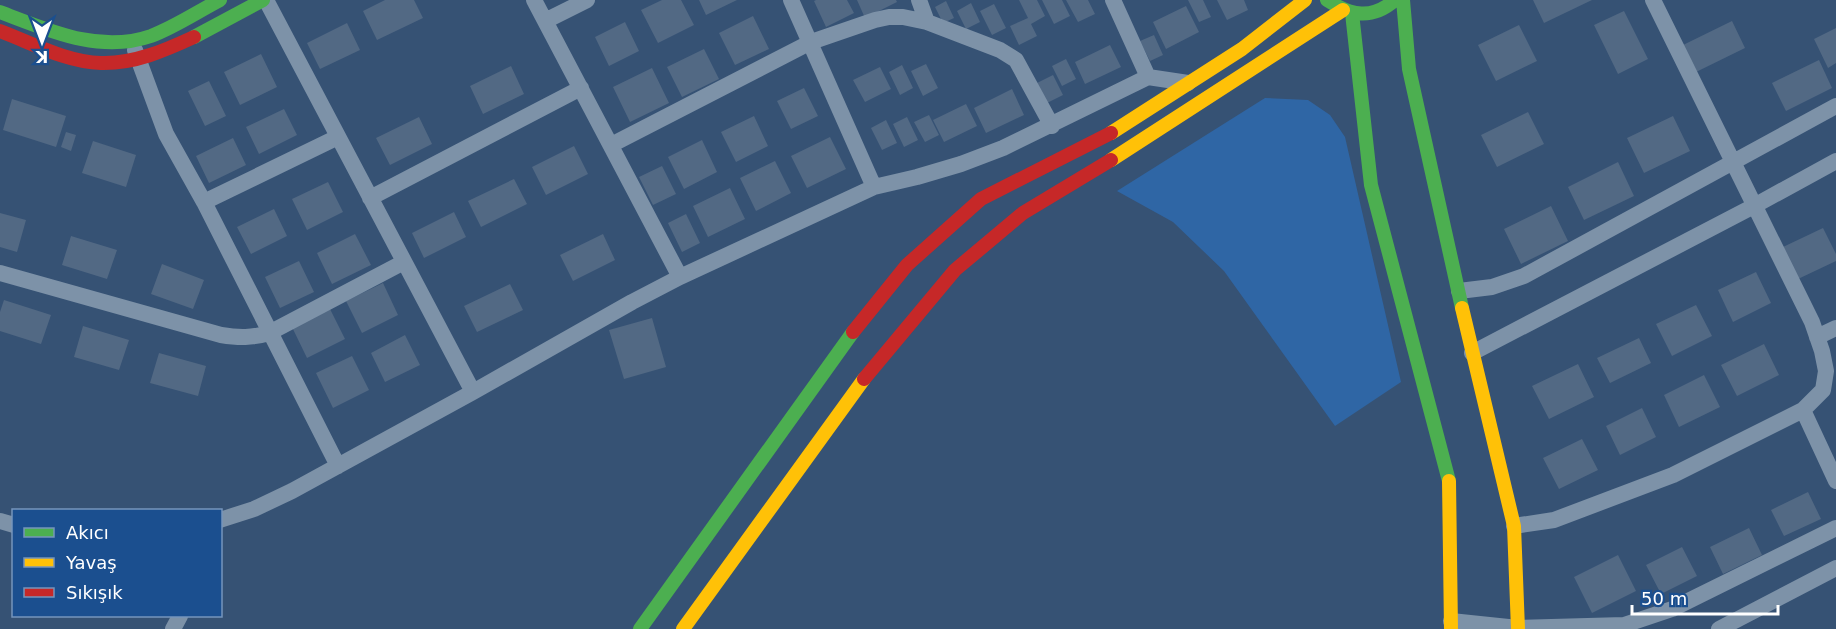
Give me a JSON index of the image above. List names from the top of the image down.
{
  "legend": ["Akıcı", "Yavaş", "Sıkışık"],
  "scale_bar": "50 m",
  "north": "bottom"
}
